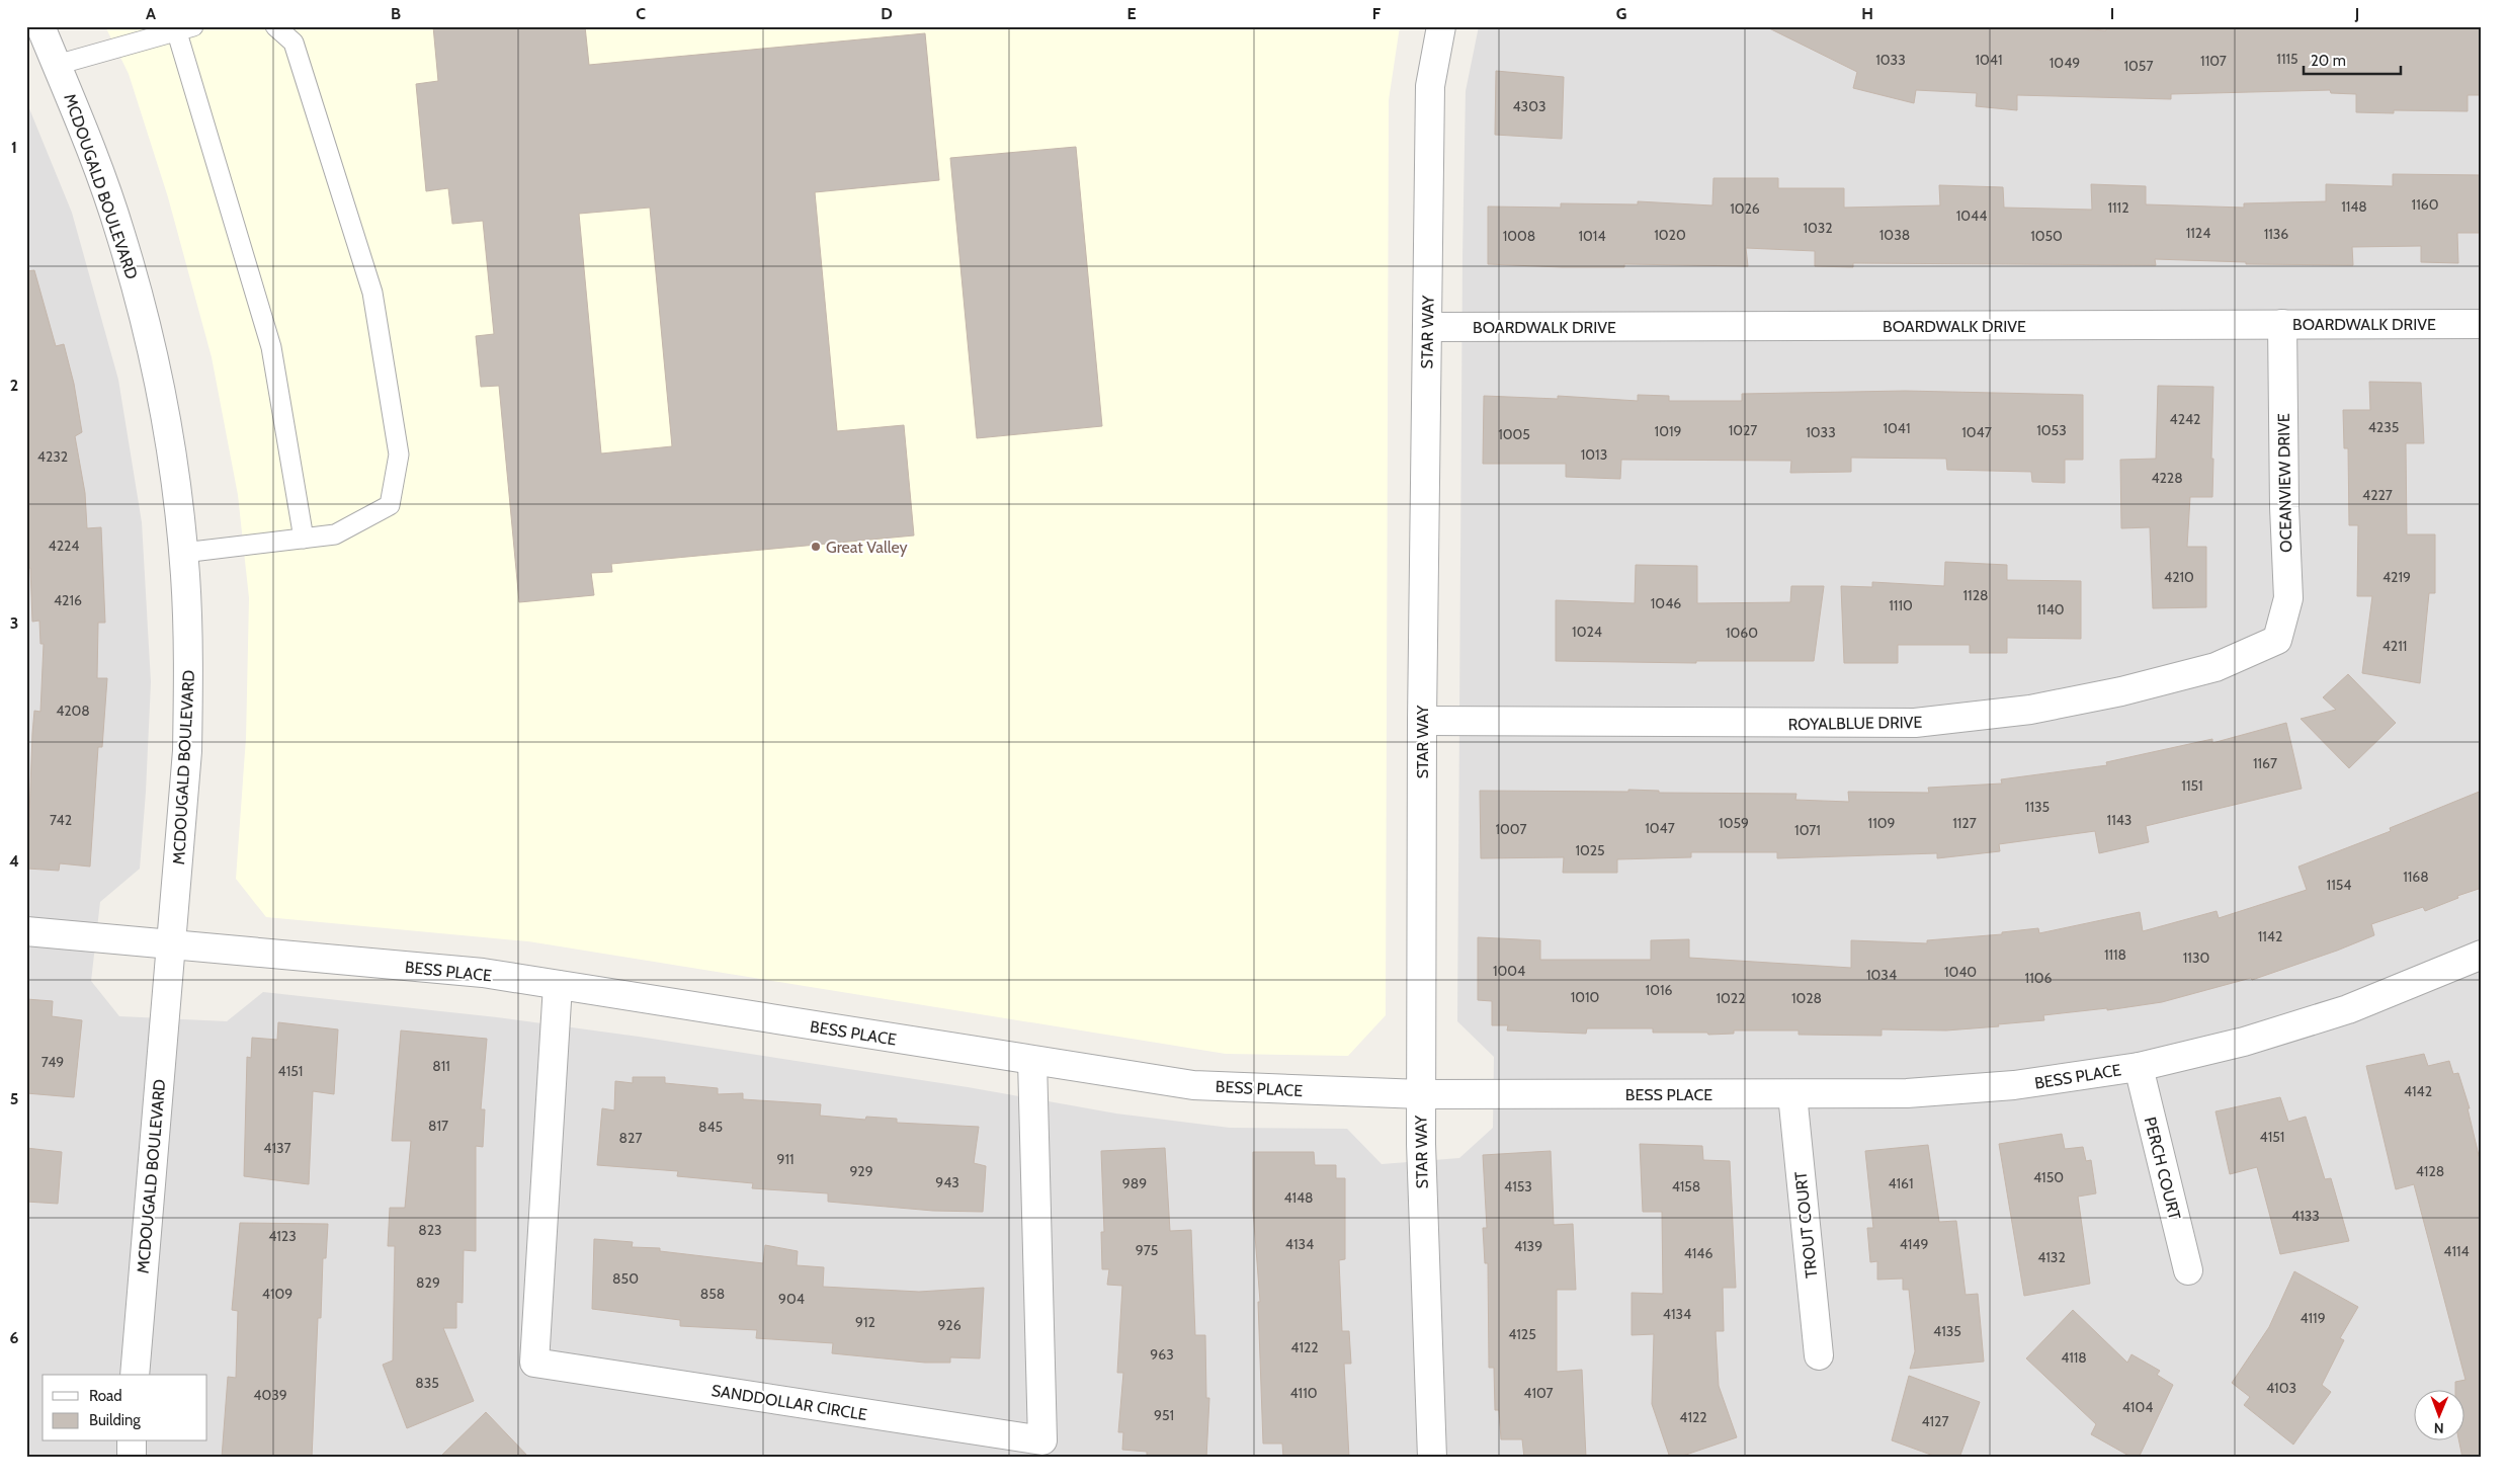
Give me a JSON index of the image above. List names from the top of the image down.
{
  "streets": {
    "street": [
      "MCDOUGALD BOULEVARD",
      "BOARDWALK DRIVE",
      "STAR WAY",
      "OCEANVIEW DRIVE",
      "ROYALBLUE DRIVE",
      "BESS PLACE",
      "PERCH COURT",
      "TROUT COURT",
      "SANDDOLLAR CIRCLE"
    ]
  },
  "crossings": [
    ["MCDOUGALD BOULEVARD", "BESS PLACE"],
    ["BOARDWALK DRIVE", "STAR WAY"],
    ["BOARDWALK DRIVE", "OCEANVIEW DRIVE"],
    ["STAR WAY", "ROYALBLUE DRIVE"],
    ["STAR WAY", "BESS PLACE"],
    ["OCEANVIEW DRIVE", "ROYALBLUE DRIVE"],
    ["BESS PLACE", "PERCH COURT"],
    ["BESS PLACE", "TROUT COURT"],
    ["BESS PLACE", "SANDDOLLAR CIRCLE"]
  ],
  "places": ["Great Valley"],
  "house_numbers": [
    "1115",
    "1033",
    "1041",
    "1107",
    "1049",
    "1057",
    "4303",
    "1160",
    "1148",
    "1112",
    "1026",
    "1044",
    "1032",
    "1124",
    "1136",
    "1020",
    "1038",
    "1008",
    "1014",
    "1050",
    "4242",
    "4235",
    "1041",
    "1027",
    "1053",
    "1019",
    "1033",
    "1047",
    "1005",
    "1013",
    "4232",
    "4228",
    "4227",
    "4224",
    "4210",
    "4219",
    "1128",
    "4216",
    "1046",
    "1110",
    "1140",
    "1024",
    "1060",
    "4211",
    "4208",
    "1167",
    "1151",
    "1135",
    "742",
    "1143",
    "1059",
    "1109",
    "1127",
    "1047",
    "1007",
    "1071",
    "1025",
    "1168",
    "1154",
    "1142",
    "1118",
    "1130",
    "1004",
    "1040",
    "1034",
    "1106",
    "1016",
    "1010",
    "1022",
    "1028",
    "749",
    "811",
    "4151",
    "4142",
    "817",
    "845",
    "4151",
    "827",
    "4137",
    "911",
    "929",
    "4128",
    "4150",
    "943",
    "989",
    "4161",
    "4153",
    "4158",
    "4148",
    "4133",
    "823",
    "4123",
    "4134",
    "4149",
    "4139",
    "975",
    "4114",
    "4146",
    "4132",
    "850",
    "829",
    "4109",
    "858",
    "904",
    "4134",
    "4119",
    "912",
    "926",
    "4135",
    "4125",
    "4122",
    "963",
    "4118",
    "835",
    "4103",
    "4110",
    "4107",
    "4039",
    "4104",
    "951",
    "4122",
    "4127"
  ],
  "legend": ["Road", "Building"],
  "scale_bar": "20 m",
  "north": "bottom",
  "grid": {
    "columns": [
      "A",
      "B",
      "C",
      "D",
      "E",
      "F",
      "G",
      "H",
      "I",
      "J"
    ],
    "rows": [
      "1",
      "2",
      "3",
      "4",
      "5",
      "6"
    ]
  }
}
